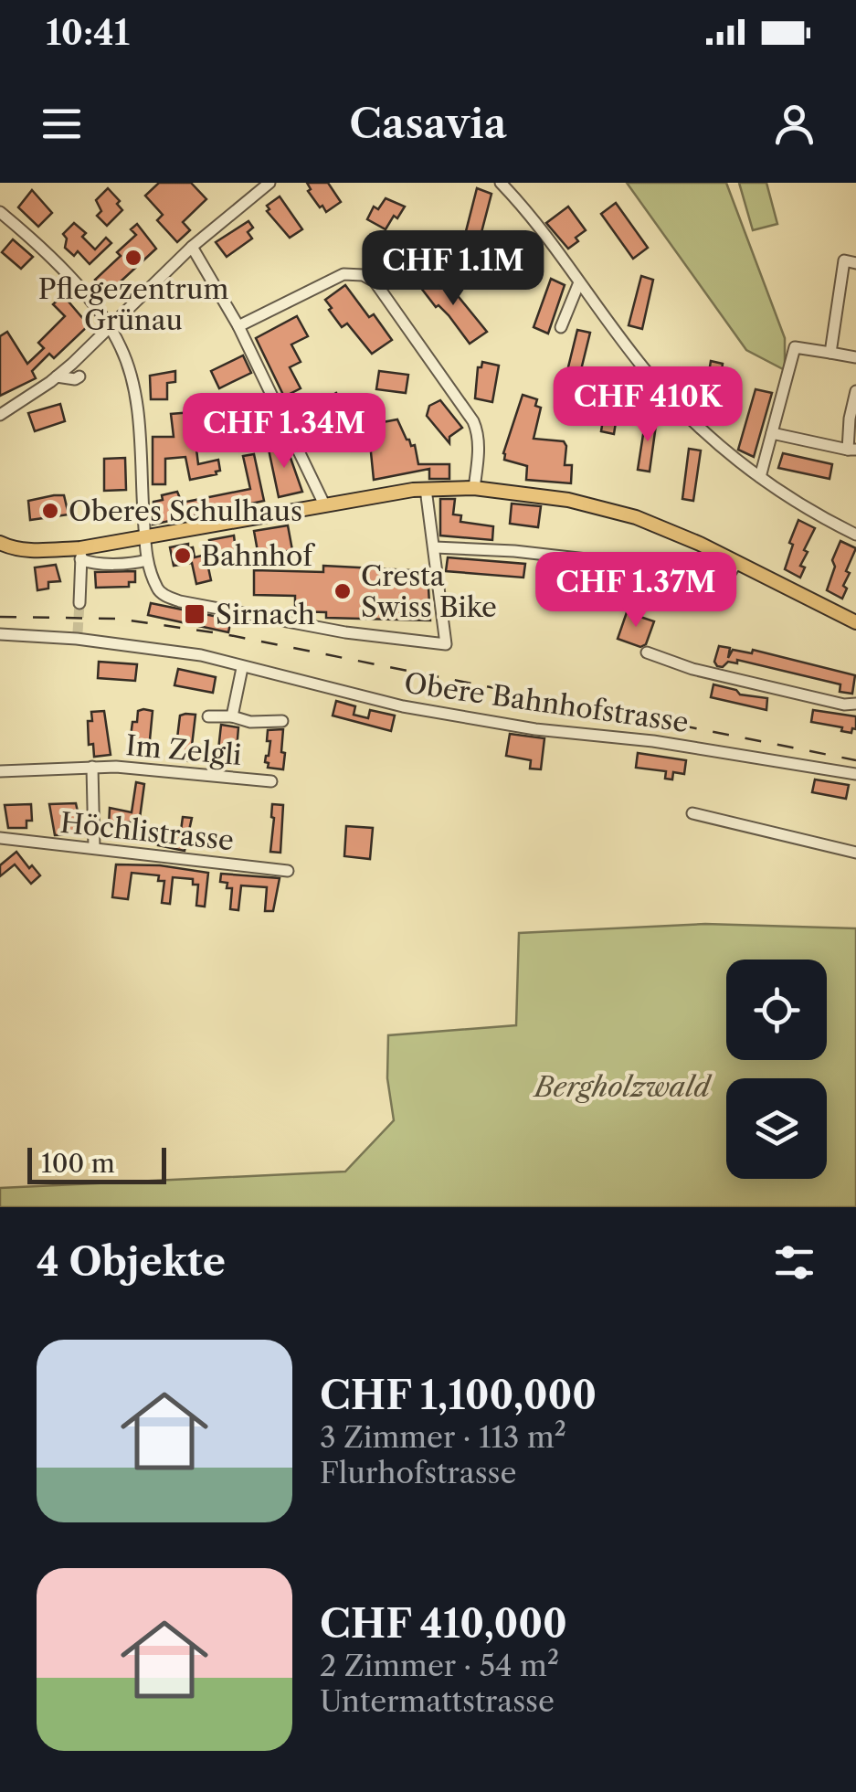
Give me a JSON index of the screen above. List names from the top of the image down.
{
  "streets": {
    "street": ["Obere Bahnhofstrasse", "Im Zelgli", "Höchlistrasse"]
  },
  "crossings": [
    ["Obere Bahnhofstrasse", "Im Zelgli"]
  ],
  "parks": ["Bergholzwald"],
  "places": {
    "other": [
      "Pflegezentrum Grünau",
      "Oberes Schulhaus",
      "Bahnhof",
      "Cresta Swiss Bike"
    ],
    "transit": ["Sirnach"]
  },
  "scale_bar": "100 m",
  "page": {
    "status": "10:41",
    "header": "Casavia",
    "price": [
      "CHF 1.1M",
      "CHF 410K",
      "CHF 1.34M",
      "CHF 1.37M"
    ],
    "scale": "100 m",
    "heading": "4 Objekte",
    "list": [
      {
        "name": "CHF 1,100,000",
        "note": "3 Zimmer · 113 m² · Flurhofstrasse"
      },
      {
        "name": "CHF 410,000",
        "note": "2 Zimmer · 54 m² · Untermattstrasse"
      }
    ]
  }
}
